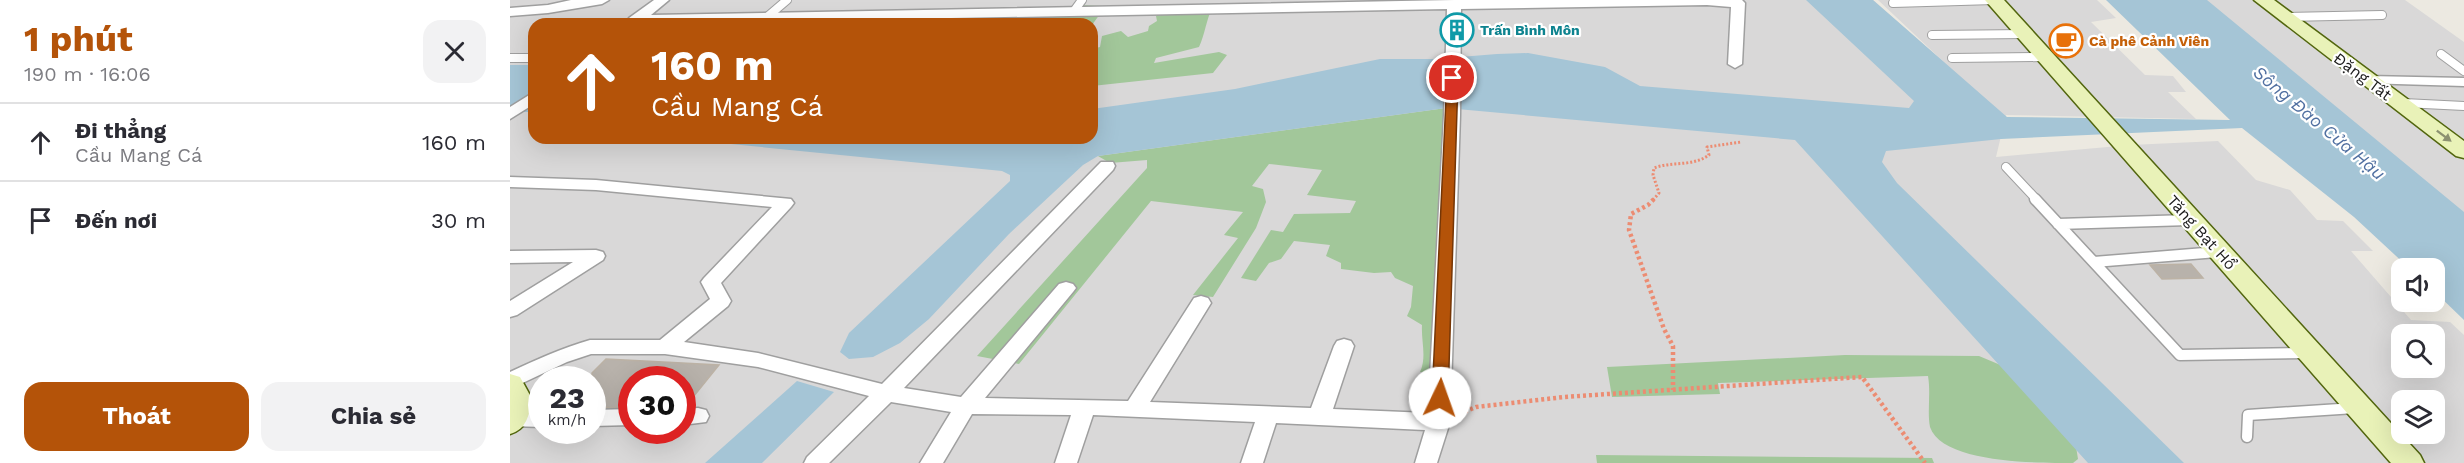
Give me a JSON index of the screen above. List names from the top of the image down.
{
  "streets": {
    "main road": ["Đặng Tất", "Tăng Bạt Hổ"]
  },
  "water": ["Sông Đào Cửa Hậu"],
  "places": {
    "building": ["Trấn Bình Môn"],
    "cafe": ["Cà phê Cảnh Viên"]
  },
  "page": {
    "heading": ["1 phút", "190 m · 16:06"],
    "turn": ["160 m", "Cầu Mang Cá"],
    "list": [
      {
        "name": "Đi thẳng",
        "note": "Cầu Mang Cá",
        "value": "160 m"
      },
      {
        "name": "Đến nơi",
        "value": "30 m"
      }
    ],
    "speed": "23 km/h",
    "limit": "30",
    "buttons": ["Thoát", "Chia sẻ"]
  }
}
